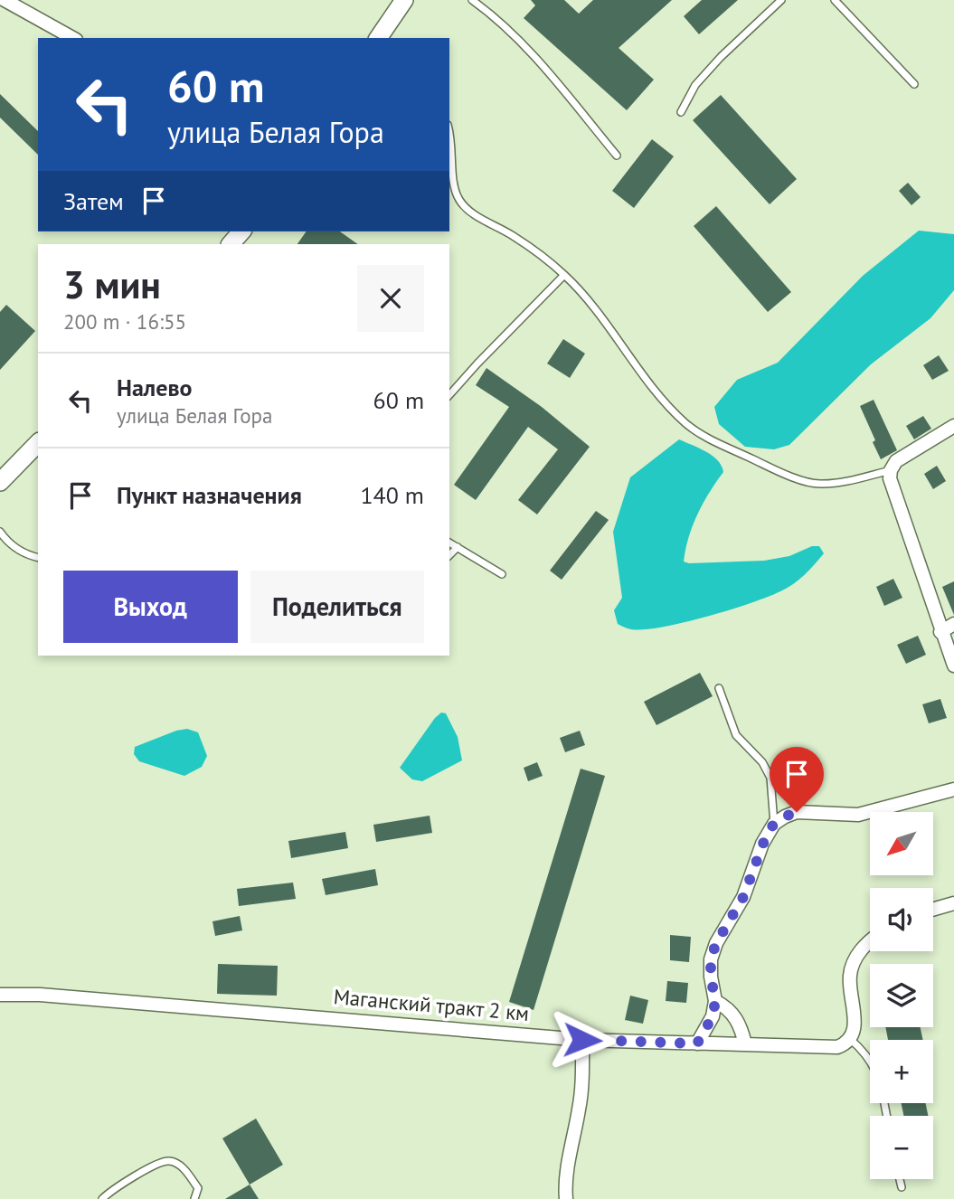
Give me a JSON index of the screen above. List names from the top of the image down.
{
  "streets": {
    "street": ["Маганский тракт 2 км"]
  },
  "north": "bottom left",
  "page": {
    "turn": ["60 m", "улица Белая Гора"],
    "then": "Затем",
    "heading": ["3 мин", "200 m · 16:55"],
    "list": [
      {
        "name": "Налево",
        "note": "улица Белая Гора",
        "value": "60 m"
      },
      {
        "name": "Пункт назначения",
        "value": "140 m"
      }
    ],
    "buttons": ["Выход", "Поделиться"],
    "map_buttons": ["+", "−"]
  }
}
